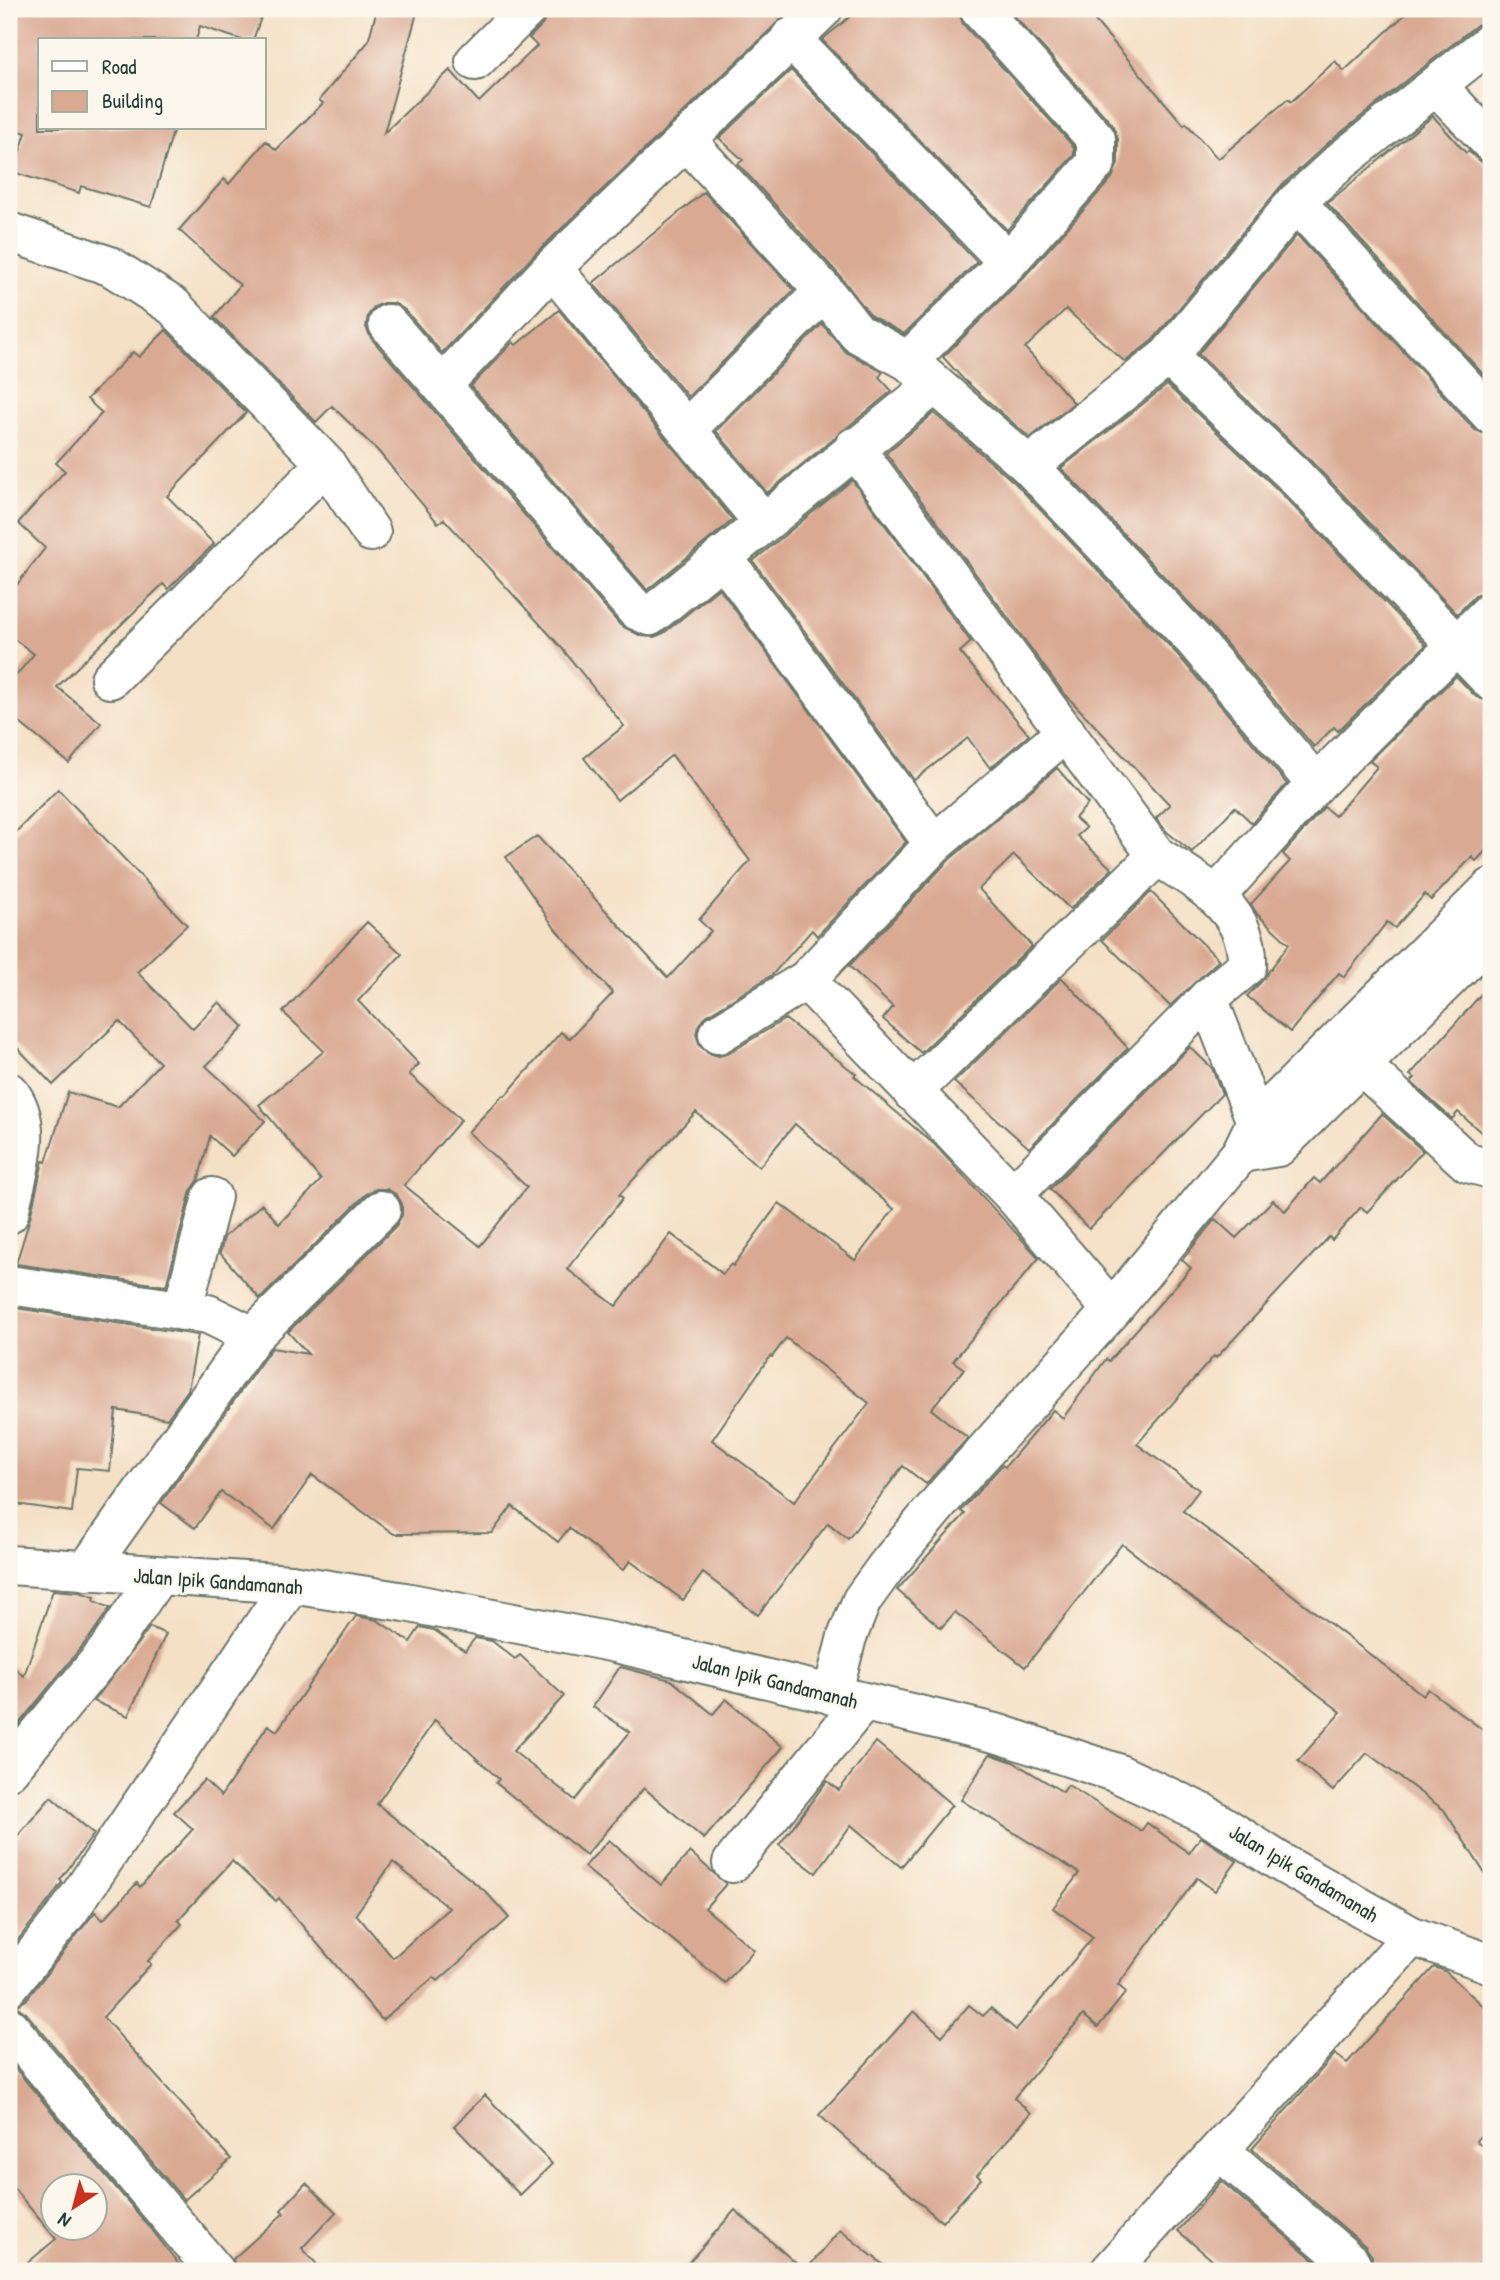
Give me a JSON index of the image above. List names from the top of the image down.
{
  "streets": {
    "street": ["Jalan Ipik Gandamanah"]
  },
  "legend": ["Road", "Building"],
  "north": "bottom left"
}
